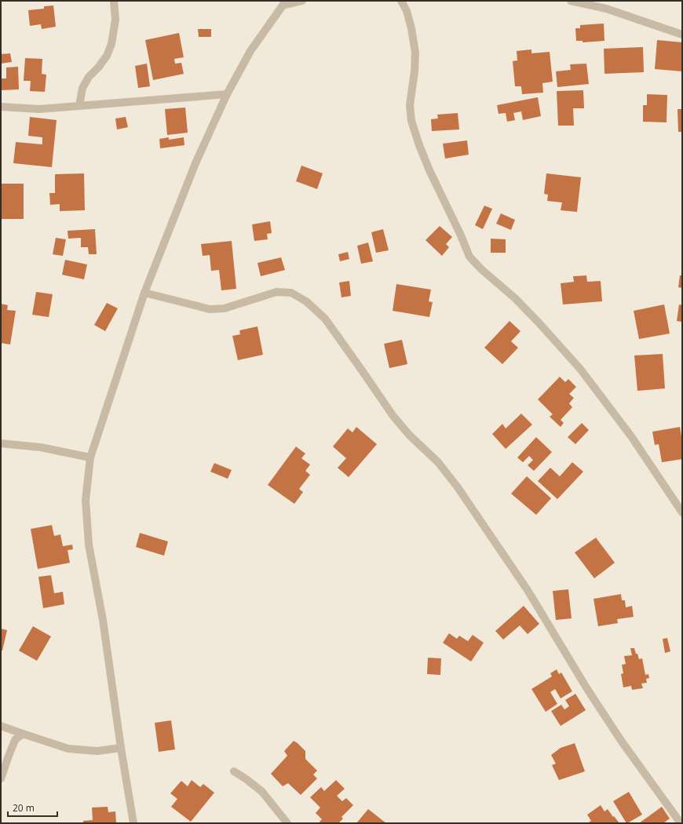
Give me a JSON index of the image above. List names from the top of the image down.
{
  "scale_bar": "20 m"
}
